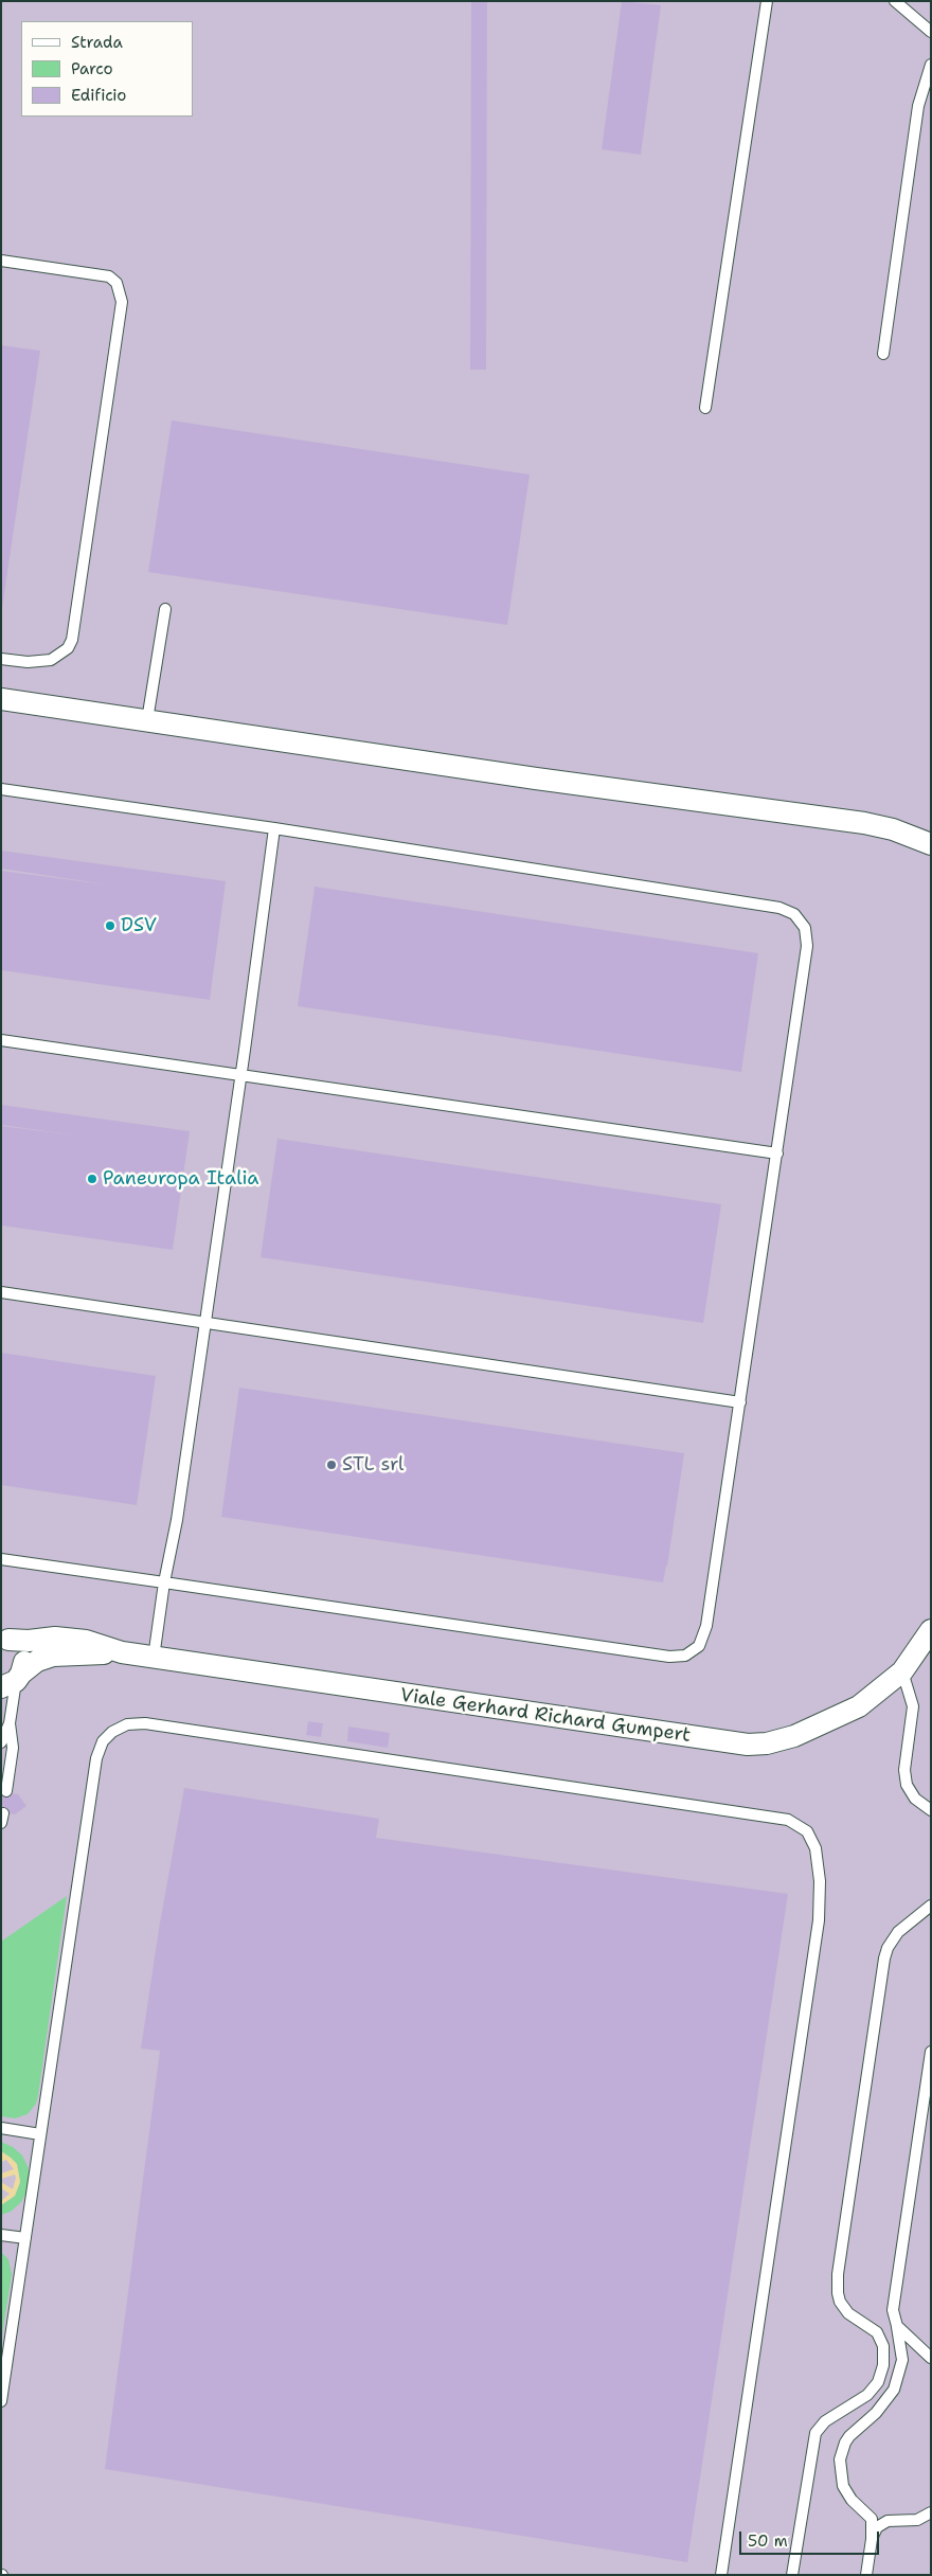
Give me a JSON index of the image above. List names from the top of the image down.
{
  "streets": {
    "street": ["Viale Gerhard Richard Gumpert"]
  },
  "places": ["DSV", "Paneuropa Italia", "STL srl"],
  "legend": ["Strada", "Parco", "Edificio"],
  "scale_bar": "50 m"
}
